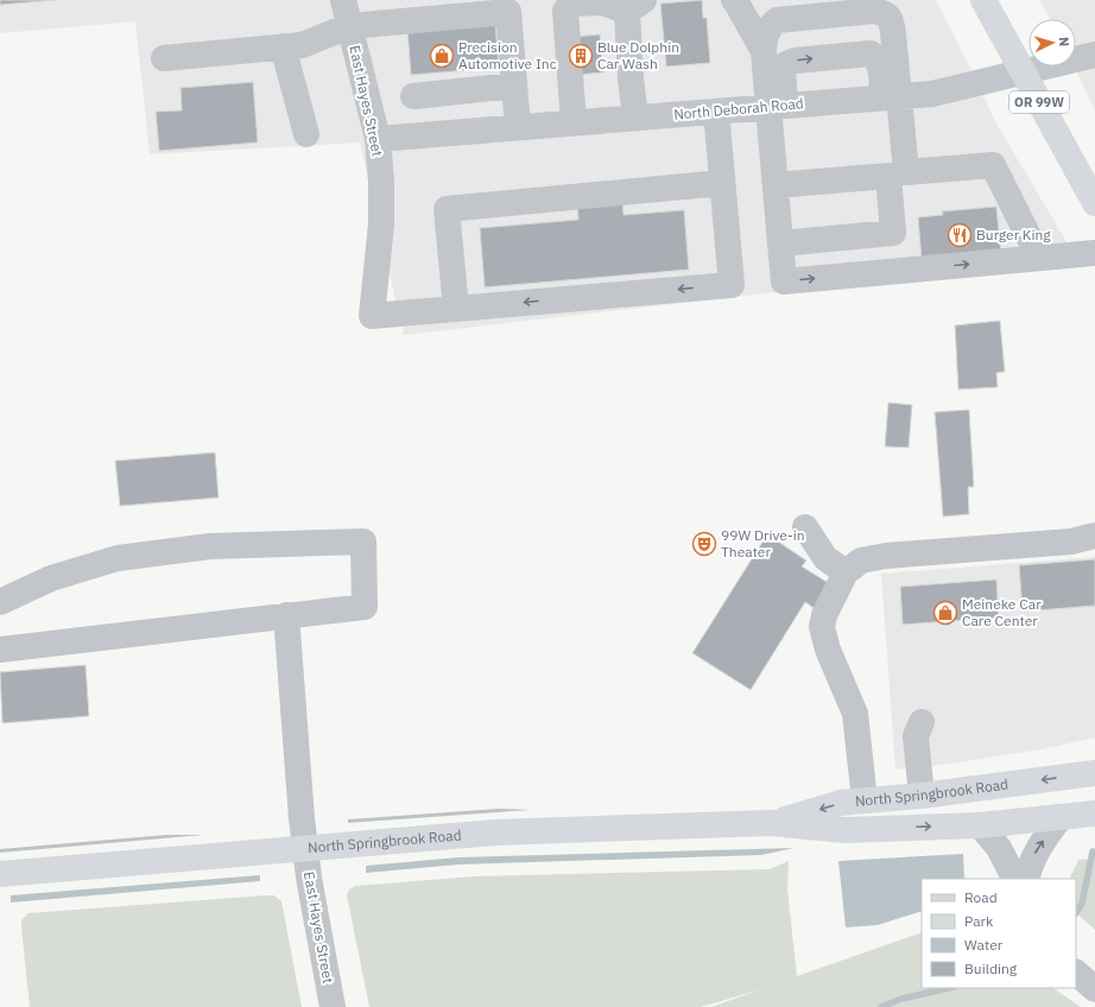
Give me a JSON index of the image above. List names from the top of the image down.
{
  "streets": {
    "main road": ["OR 99W", "North Springbrook Road"],
    "street": ["East Hayes Street", "North Deborah Road"]
  },
  "crossings": [
    ["East Hayes Street", "North Deborah Road"],
    ["East Hayes Street", "North Springbrook Road"],
    ["OR 99W", "North Deborah Road"]
  ],
  "places": {
    "shop": ["Precision Automotive Inc", "Meineke Car Care Center"],
    "building": ["Blue Dolphin Car Wash"],
    "restaurant": ["Burger King"],
    "theatre": ["99W Drive-in Theater"]
  },
  "legend": [
    "Road",
    "Park",
    "Water",
    "Building"
  ],
  "north": "right"
}
